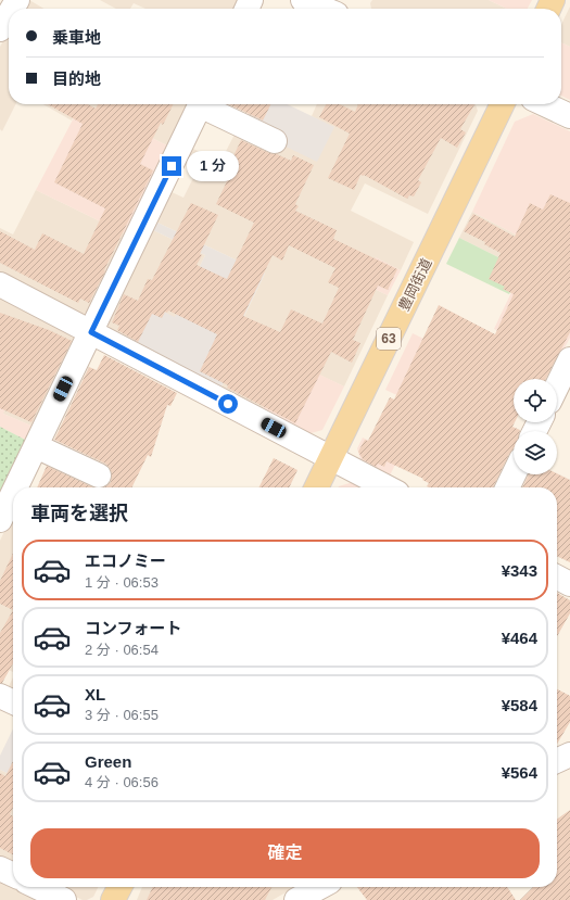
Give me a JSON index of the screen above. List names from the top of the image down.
{
  "streets": {
    "main road": ["豊岡街道", "63"]
  },
  "page": {
    "banner": ["乗車地", "目的地"],
    "bubble": "1 分",
    "heading": "車両を選択",
    "list": [
      {
        "name": "エコノミー",
        "note": "1 分 · 06:53",
        "value": "¥343"
      },
      {
        "name": "コンフォート",
        "note": "2 分 · 06:54",
        "value": "¥464"
      },
      {
        "name": "XL",
        "note": "3 分 · 06:55",
        "value": "¥584"
      },
      {
        "name": "Green",
        "note": "4 分 · 06:56",
        "value": "¥564"
      }
    ],
    "buttons": "確定"
  }
}
